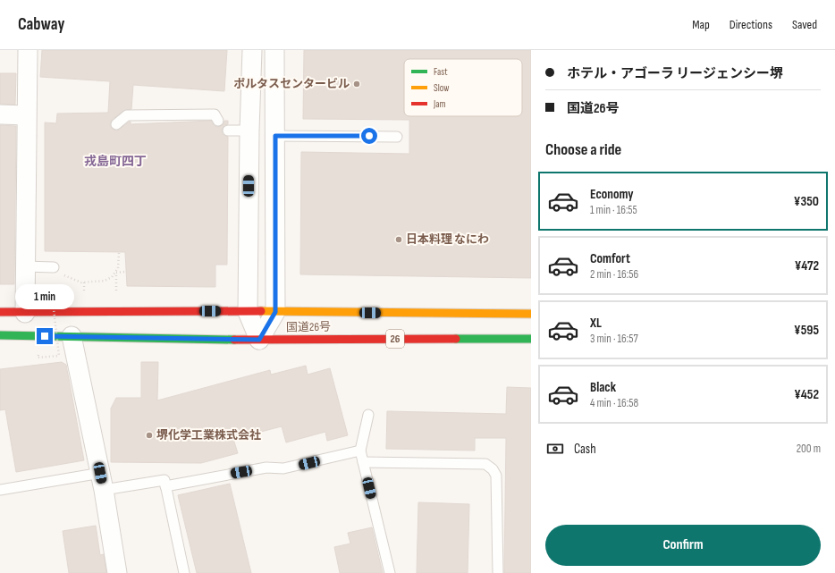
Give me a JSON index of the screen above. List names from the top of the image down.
{
  "streets": {
    "highway": ["国道26号", "26"]
  },
  "districts": ["戎島町四丁"],
  "places": ["ポルタスセンタービル", "日本料理 なにわ", "堺化学工業株式会社"],
  "legend": ["Fast", "Slow", "Jam"],
  "page": {
    "header": "Cabway",
    "nav": ["Map", "Directions", "Saved"],
    "banner": ["ホテル・アゴーラ リージェンシー堺", "国道26号"],
    "heading": "Choose a ride",
    "list": [
      {
        "name": "Economy",
        "note": "1 min · 16:55",
        "value": "¥350"
      },
      {
        "name": "Comfort",
        "note": "2 min · 16:56",
        "value": "¥472"
      },
      {
        "name": "XL",
        "note": "3 min · 16:57",
        "value": "¥595"
      },
      {
        "name": "Black",
        "note": "4 min · 16:58",
        "value": "¥452"
      }
    ],
    "bubble": "1 min",
    "pay": ["Cash", "200 m"],
    "buttons": "Confirm"
  }
}
